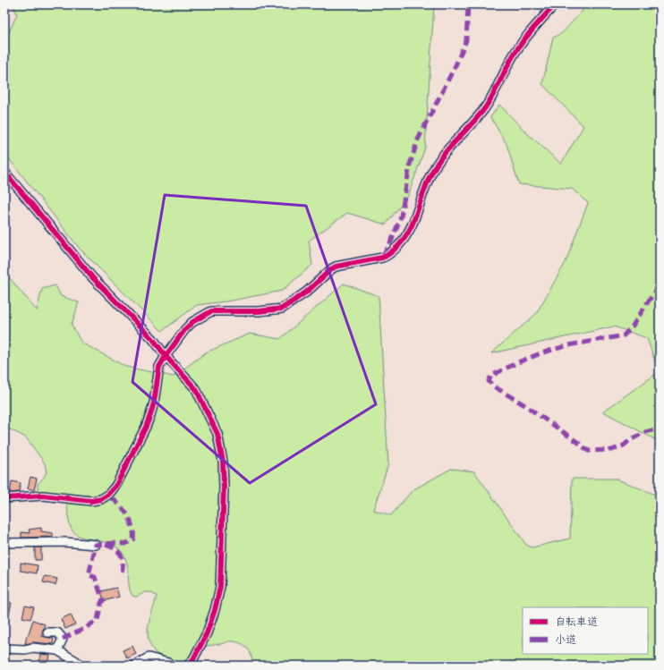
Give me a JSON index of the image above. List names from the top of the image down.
{
  "legend": ["自転車道", "小道"]
}
